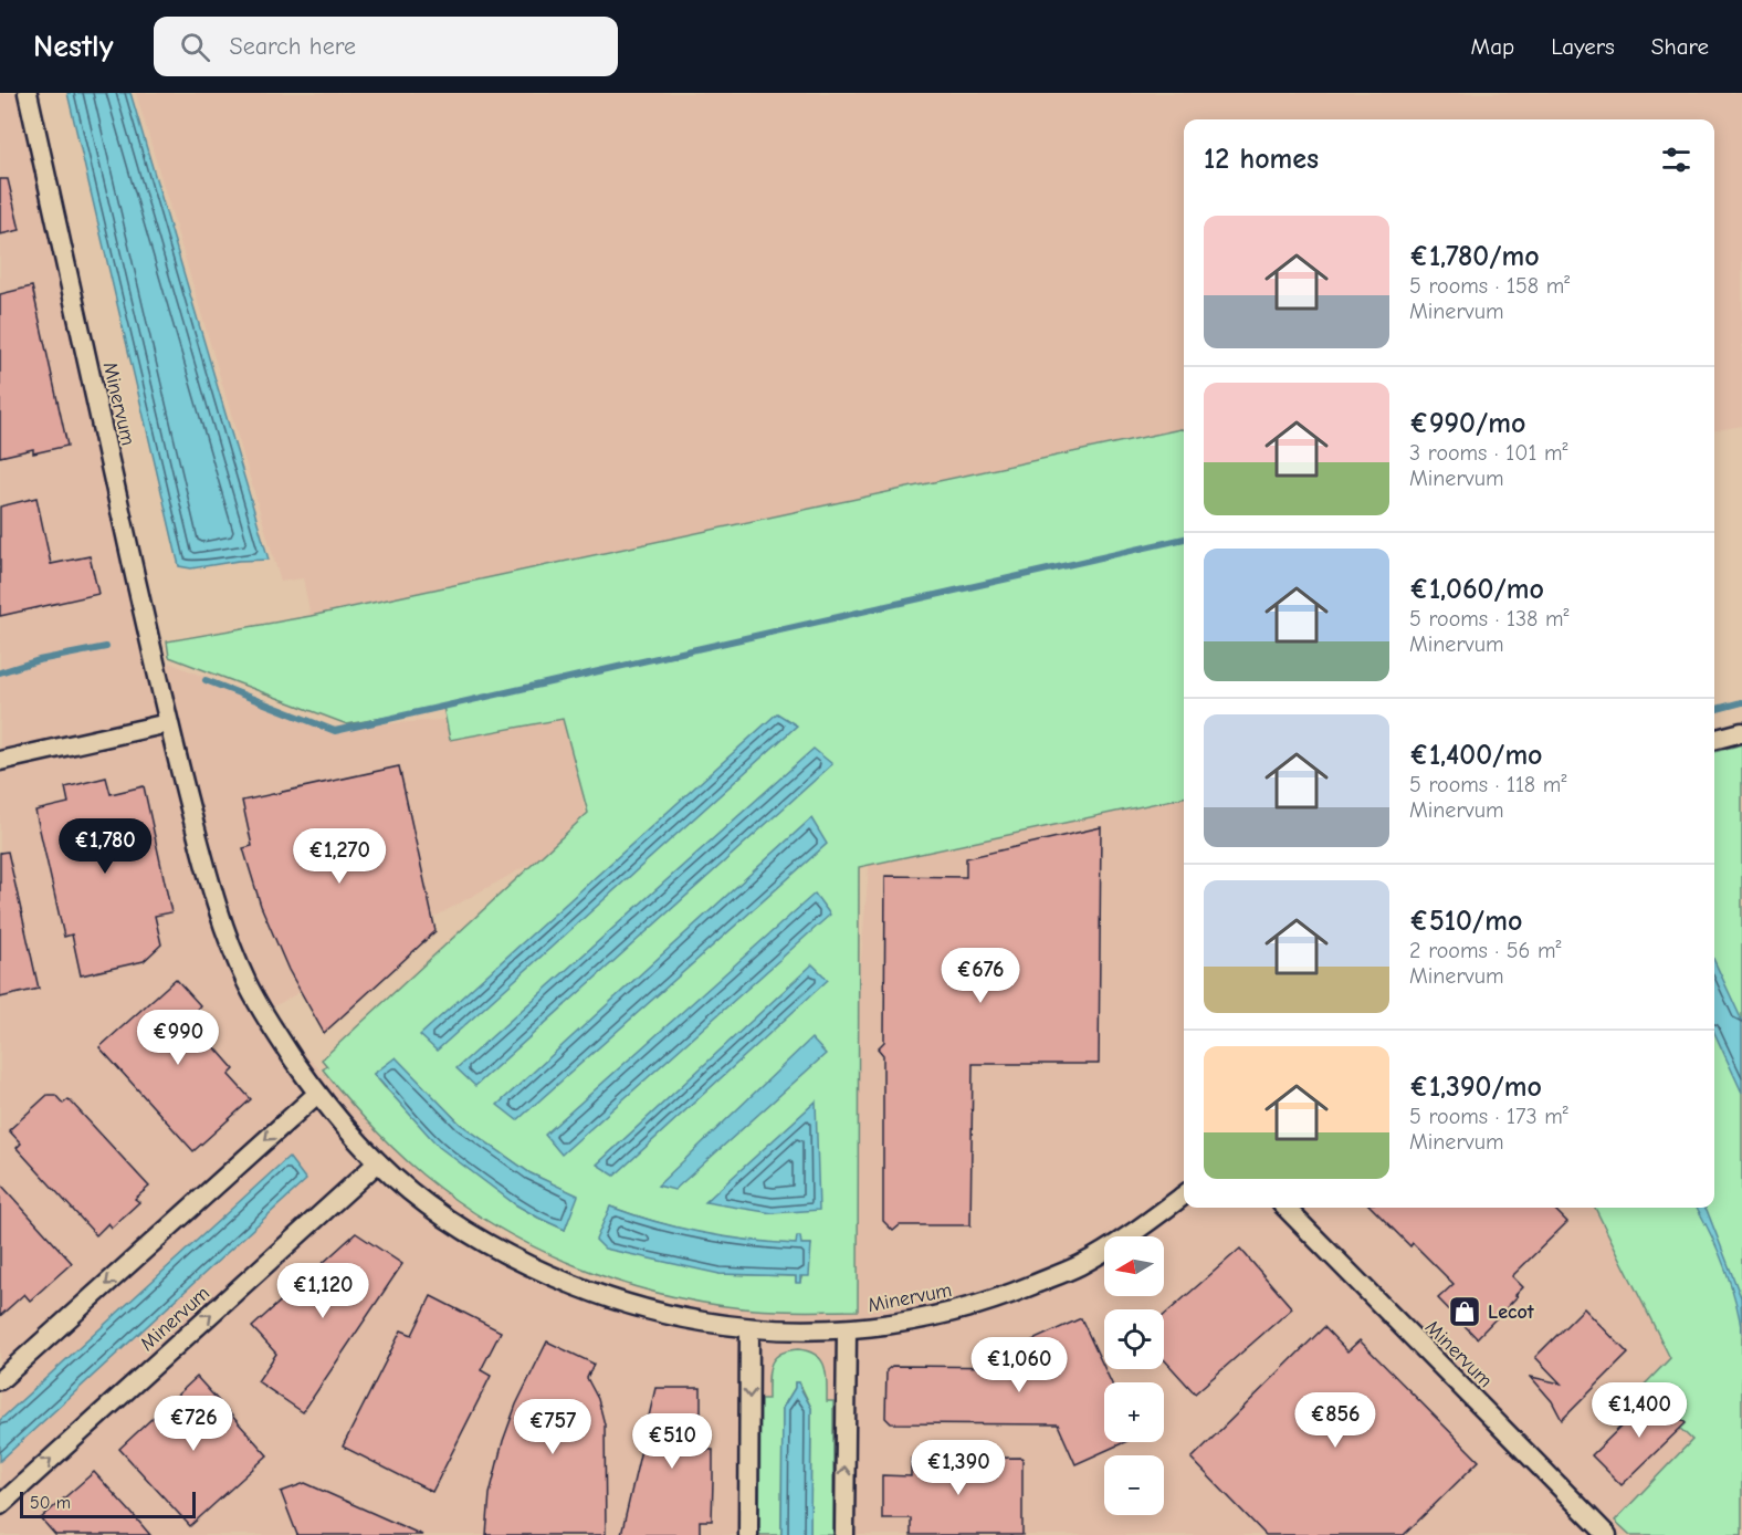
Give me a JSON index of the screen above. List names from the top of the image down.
{
  "streets": {
    "street": ["Minervum"]
  },
  "places": {
    "shop": ["Lecot"]
  },
  "scale_bar": "50 m",
  "north": "left",
  "page": {
    "header": "Nestly",
    "search": "Search here",
    "nav": ["Map", "Layers", "Share"],
    "heading": "12 homes",
    "list": [
      {
        "name": "€1,780/mo",
        "note": "5 rooms · 158 m² · Minervum"
      },
      {
        "name": "€990/mo",
        "note": "3 rooms · 101 m² · Minervum"
      },
      {
        "name": "€1,060/mo",
        "note": "5 rooms · 138 m² · Minervum"
      },
      {
        "name": "€1,400/mo",
        "note": "5 rooms · 118 m² · Minervum"
      },
      {
        "name": "€510/mo",
        "note": "2 rooms · 56 m² · Minervum"
      },
      {
        "name": "€1,390/mo",
        "note": "5 rooms · 173 m² · Minervum"
      }
    ],
    "price": [
      "€1,780",
      "€1,270",
      "€676",
      "€990",
      "€1,120",
      "€1,060",
      "€1,400",
      "€856",
      "€726",
      "€757",
      "€510",
      "€1,390"
    ],
    "map_buttons": ["+", "−"],
    "scale": "50 m"
  }
}
